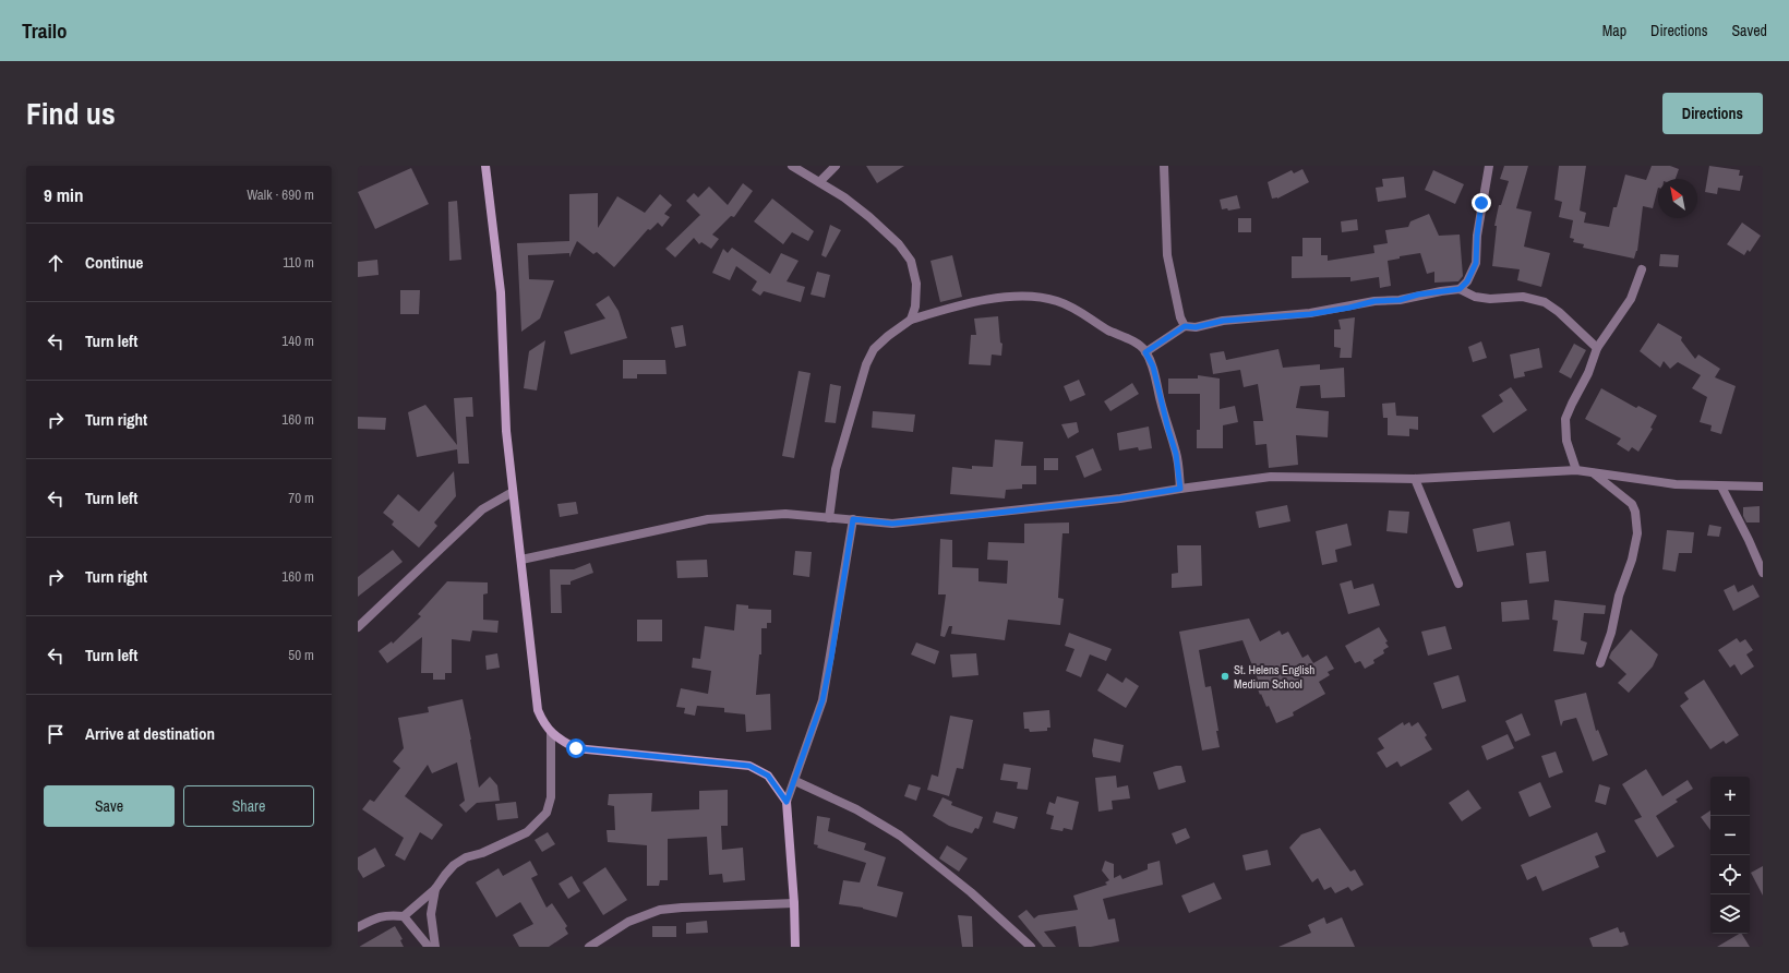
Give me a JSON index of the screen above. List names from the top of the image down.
{
  "places": ["St. Helens English Medium School"],
  "north": "top left",
  "page": {
    "header": "Trailo",
    "nav": ["Map", "Directions", "Saved"],
    "title": "Find us",
    "buttons": [
      "Directions",
      ["Save", "Share"]
    ],
    "heading": ["9 min", "Walk · 690 m"],
    "list": [
      ["Continue", "110 m"],
      ["Turn left", "140 m"],
      ["Turn right", "160 m"],
      ["Turn left", "70 m"],
      ["Turn right", "160 m"],
      ["Turn left", "50 m"],
      "Arrive at destination"
    ],
    "map_buttons": ["+", "−"]
  }
}
